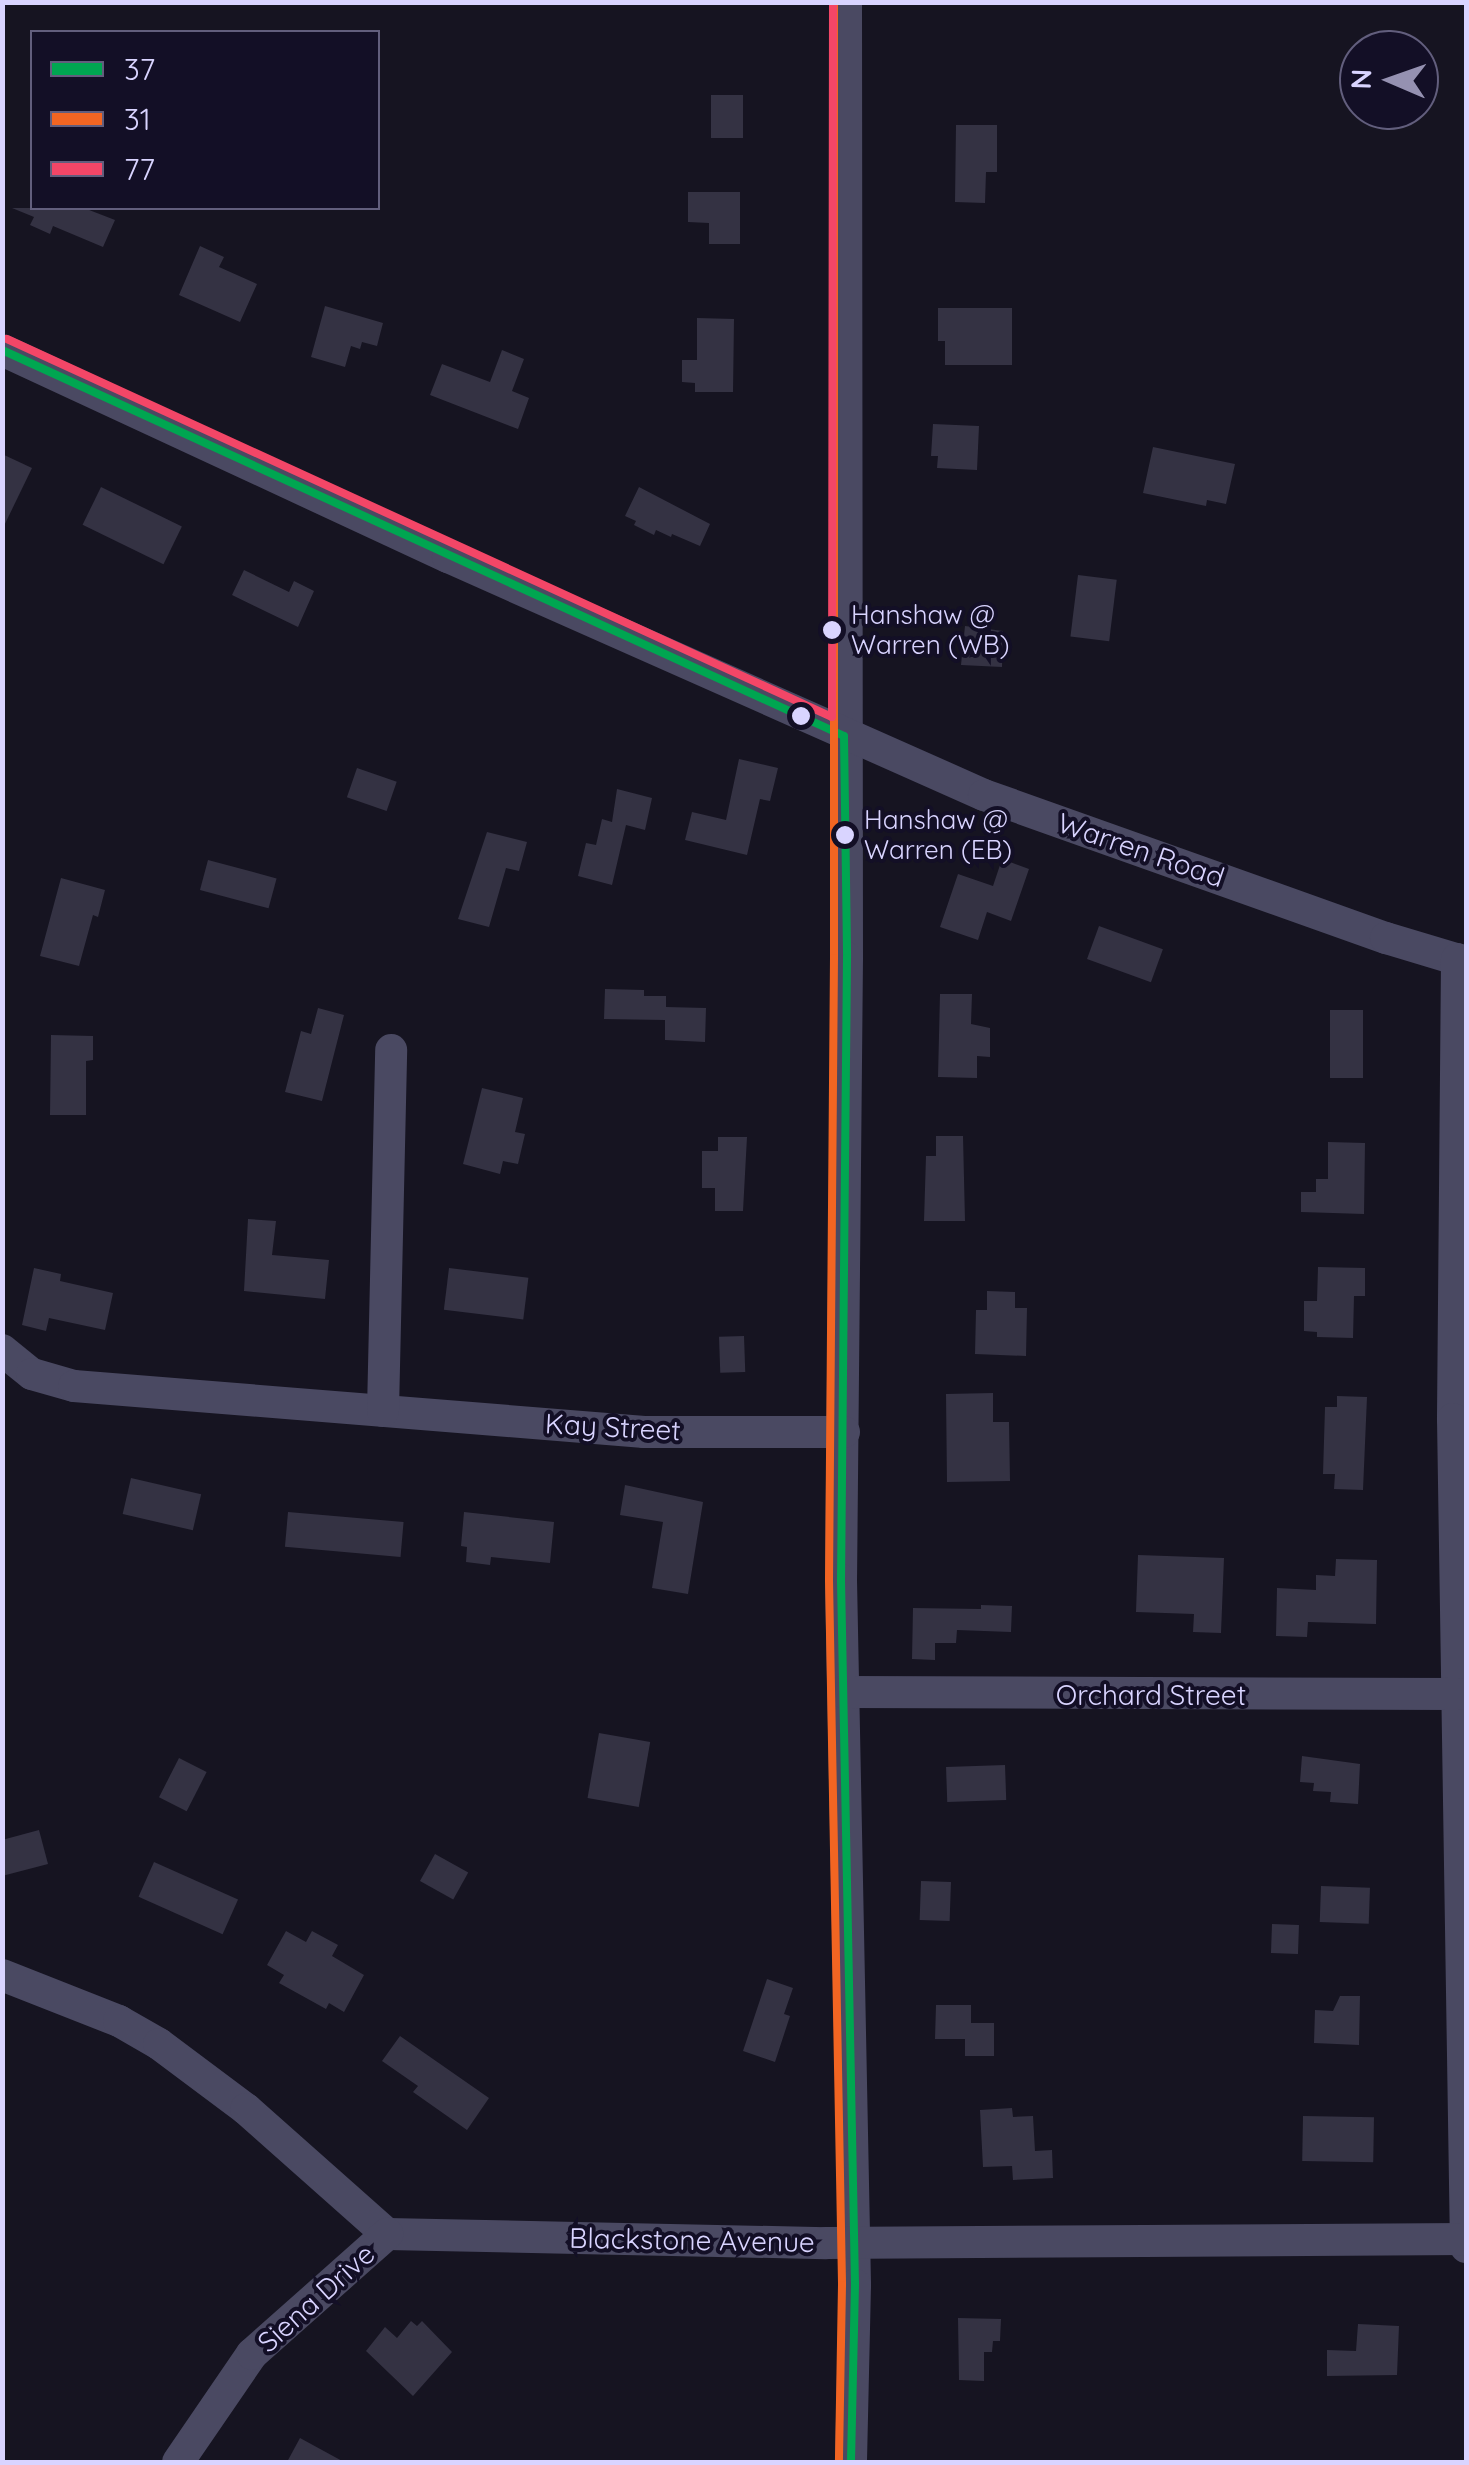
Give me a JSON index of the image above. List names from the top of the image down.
{
  "streets": {
    "street": [
      "Warren Road",
      "Kay Street",
      "Orchard Street",
      "Blackstone Avenue",
      "Siena Drive"
    ]
  },
  "crossings": [
    ["Blackstone Avenue", "Siena Drive"]
  ],
  "places": ["Hanshaw @ Warren (WB)", "Hanshaw @ Warren (EB)"],
  "lines": ["transit line 31", "transit line 77", "transit line 37"],
  "legend": ["37", "31", "77"],
  "north": "left"
}
